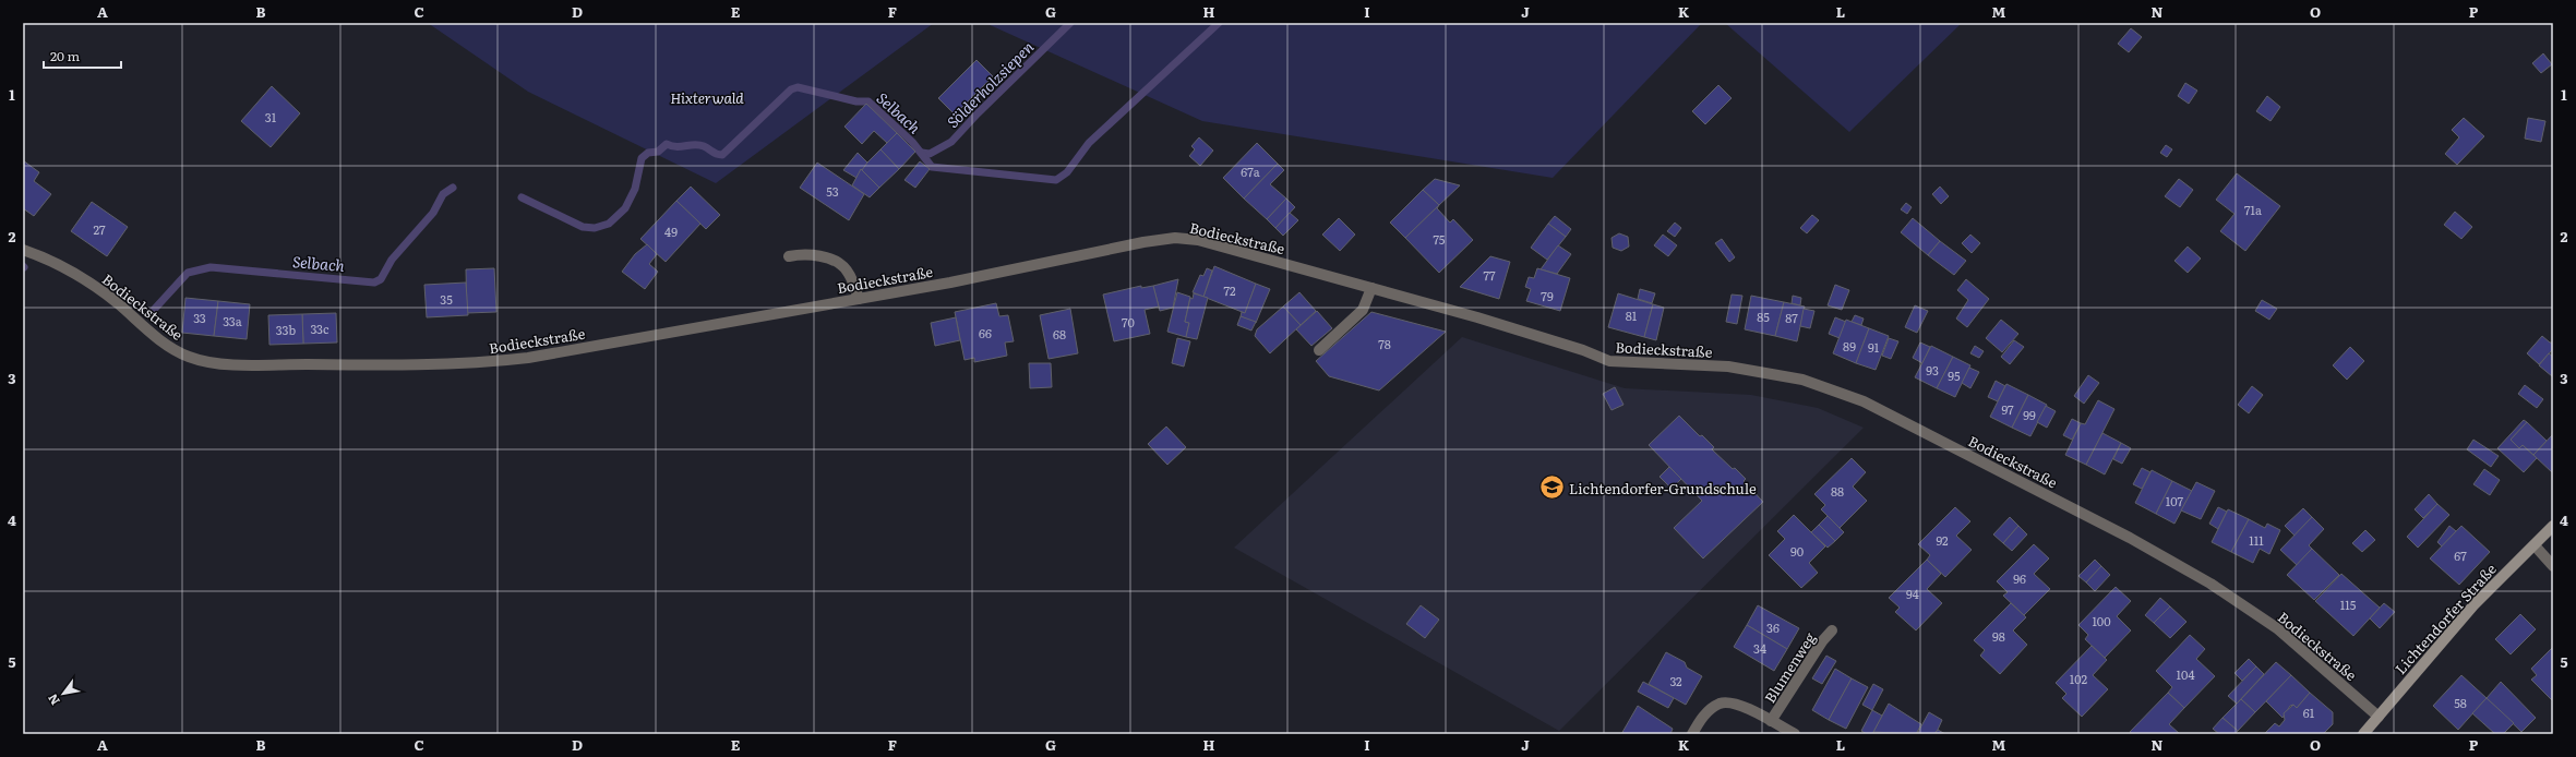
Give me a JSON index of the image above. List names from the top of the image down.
{
  "streets": {
    "main road": ["Lichtendorfer Straße"],
    "street": ["Bodieckstraße", "Blumenweg"]
  },
  "crossings": [
    ["Bodieckstraße", "Lichtendorfer Straße"]
  ],
  "water": ["Sölderholzsiepen", "Selbach"],
  "parks": ["Hixterwald"],
  "places": {
    "school or university": ["Lichtendorfer-Grundschule"]
  },
  "house_numbers": [
    "31",
    "67a",
    "53",
    "71a",
    "27",
    "49",
    "75",
    "77",
    "72",
    "79",
    "35",
    "81",
    "85",
    "33",
    "87",
    "33a",
    "70",
    "33c",
    "33b",
    "66",
    "68",
    "78",
    "89",
    "91",
    "93",
    "95",
    "97",
    "99",
    "88",
    "107",
    "92",
    "111",
    "90",
    "67",
    "96",
    "94",
    "115",
    "100",
    "36",
    "98",
    "34",
    "104",
    "102",
    "32",
    "58",
    "61"
  ],
  "scale_bar": "20 m",
  "north": "bottom left",
  "grid": {
    "columns": [
      "A",
      "B",
      "C",
      "D",
      "E",
      "F",
      "G",
      "H",
      "I",
      "J",
      "K",
      "L",
      "M",
      "N",
      "O",
      "P"
    ],
    "rows": [
      "1",
      "2",
      "3",
      "4",
      "5"
    ]
  }
}
